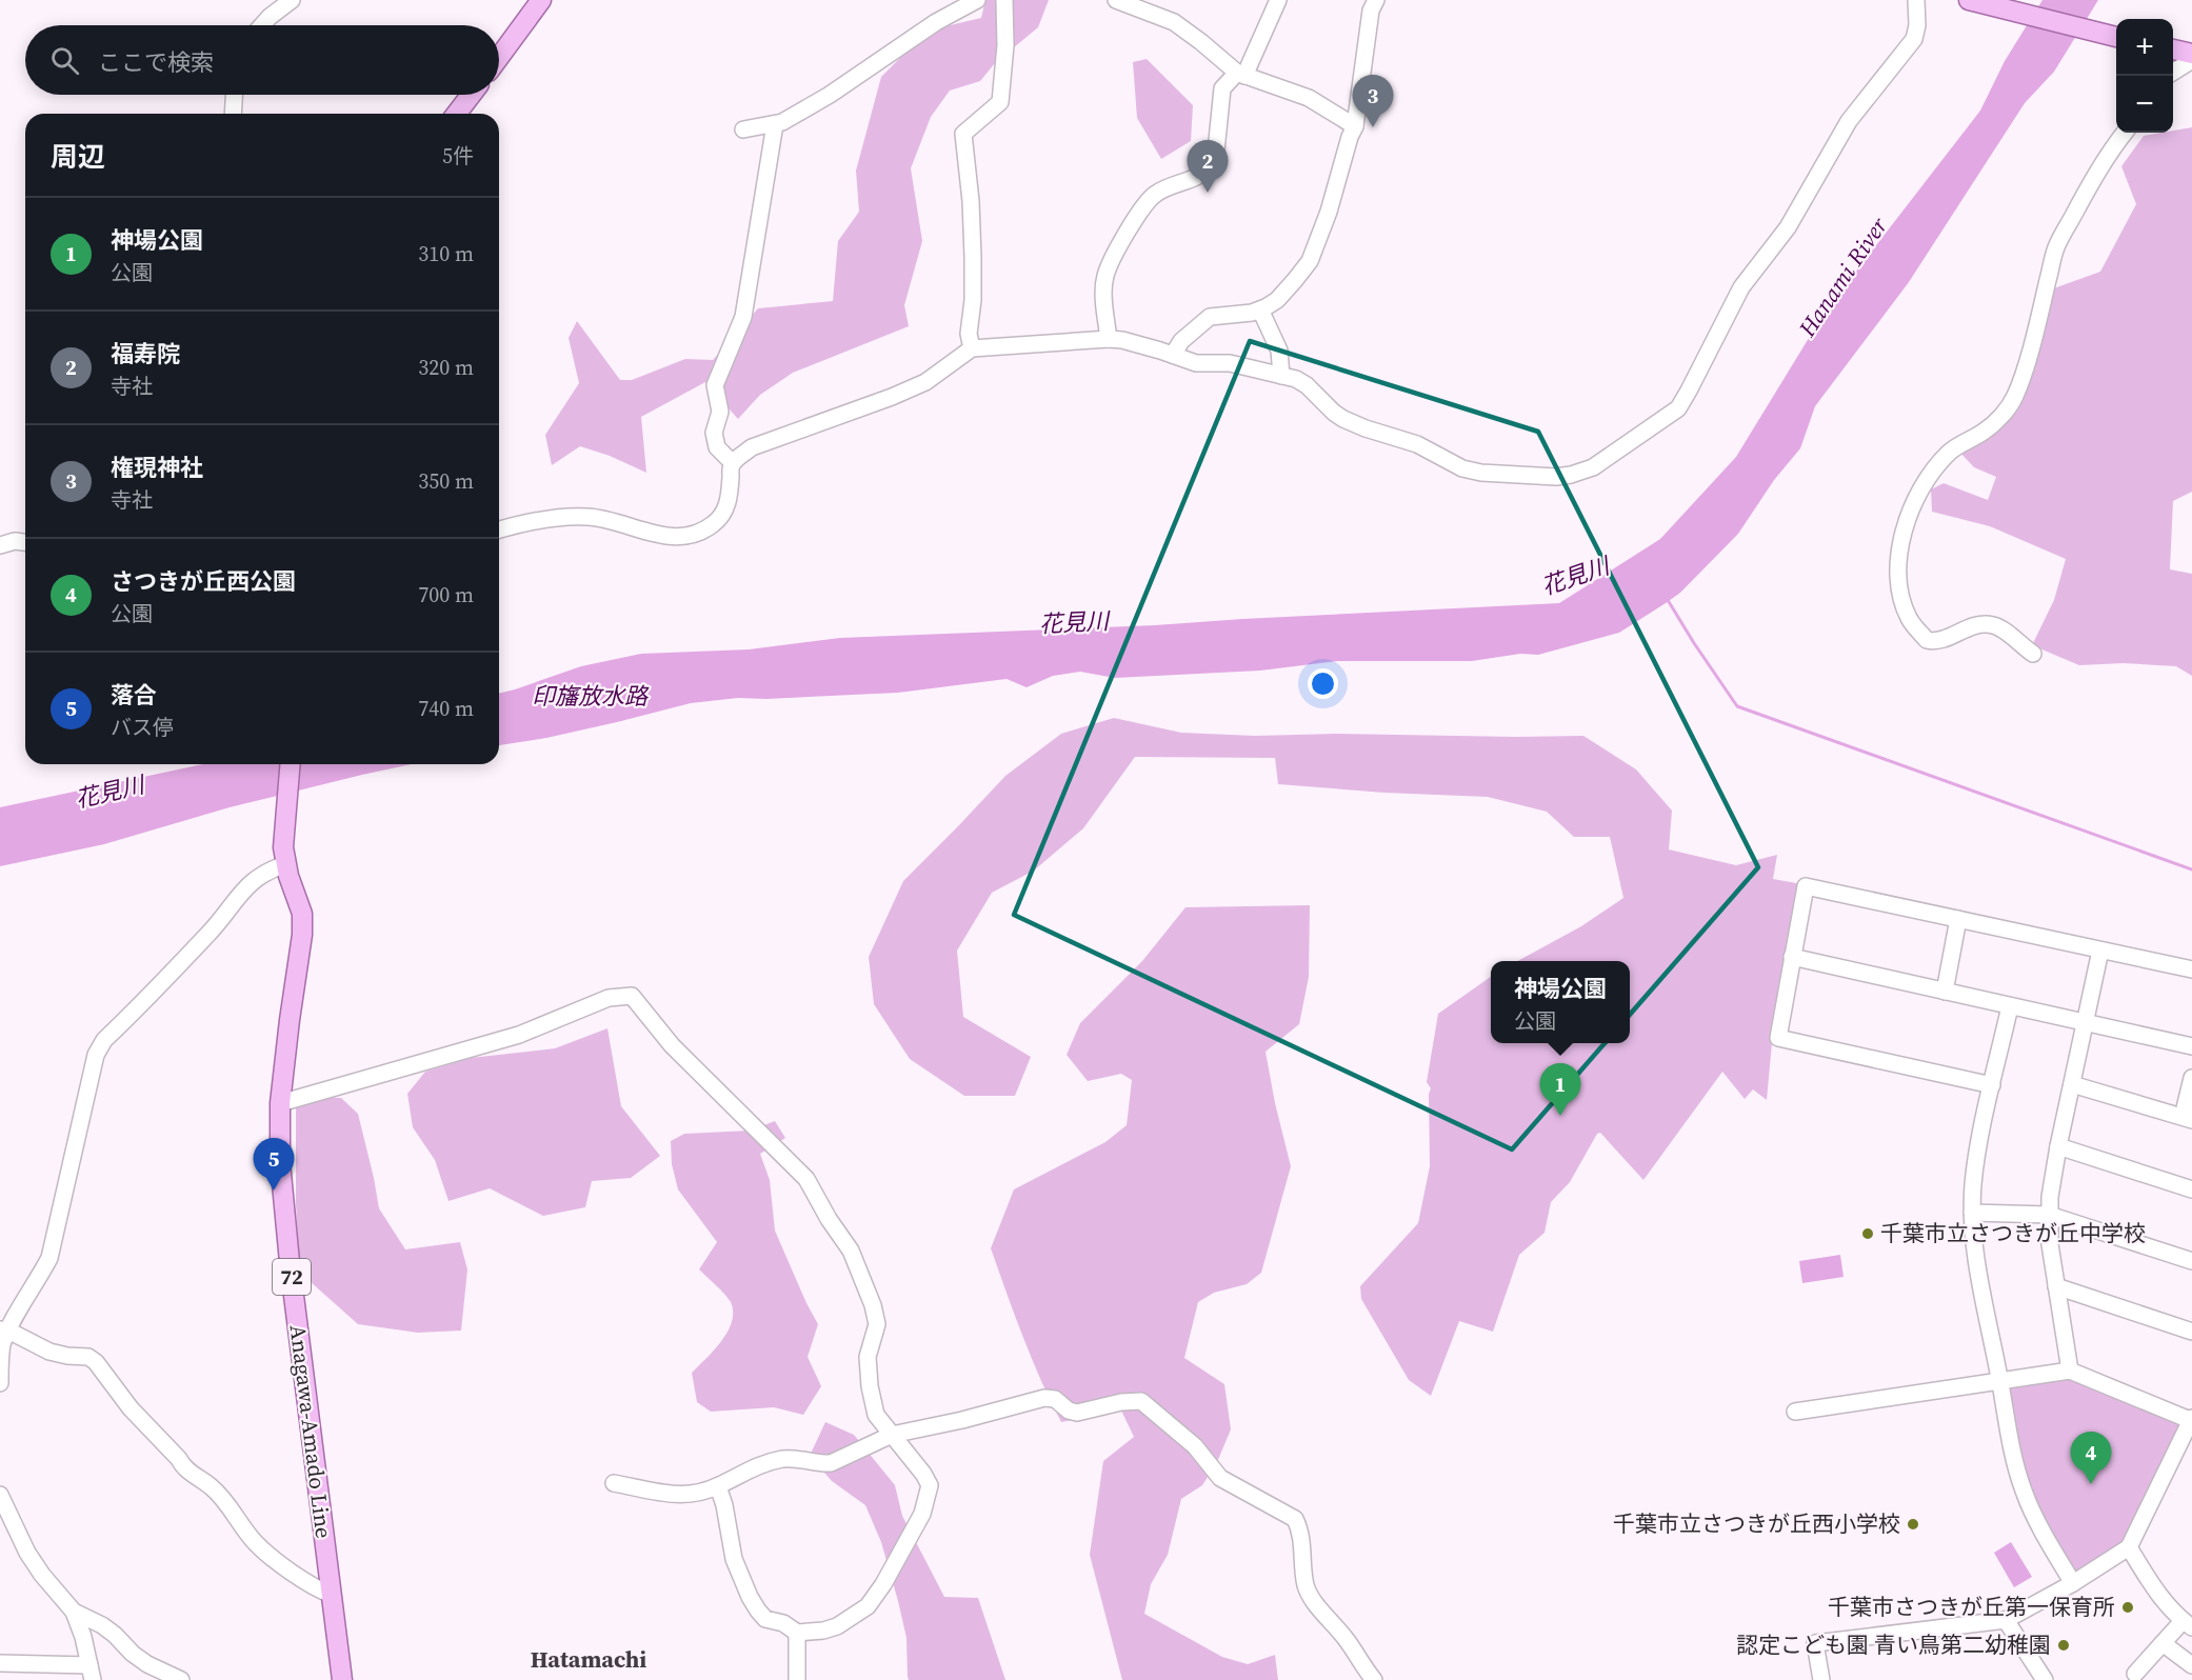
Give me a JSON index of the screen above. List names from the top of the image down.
{
  "streets": {
    "main road": ["72", "Anagawa-Amado Line"]
  },
  "districts": ["Hatamachi"],
  "water": ["Hanami River", "花見川", "印旛放水路"],
  "places": [
    "千葉市立さつきが丘中学校",
    "千葉市立さつきが丘西小学校",
    "千葉市さつきが丘第一保育所",
    "認定こども園 青い鳥第二幼稚園"
  ],
  "page": {
    "map_buttons": ["+", "−"],
    "search": "ここで検索",
    "pins": [
      "3",
      "2",
      "1",
      "5",
      "4"
    ],
    "heading": ["周辺", "5件"],
    "list": [
      {
        "mark": "1",
        "name": "神場公園",
        "note": "公園",
        "value": "310 m"
      },
      {
        "mark": "2",
        "name": "福寿院",
        "note": "寺社",
        "value": "320 m"
      },
      {
        "mark": "3",
        "name": "権現神社",
        "note": "寺社",
        "value": "350 m"
      },
      {
        "mark": "4",
        "name": "さつきが丘西公園",
        "note": "公園",
        "value": "700 m"
      },
      {
        "mark": "5",
        "name": "落合",
        "note": "バス停",
        "value": "740 m"
      }
    ],
    "popup": ["神場公園", "公園"]
  }
}
